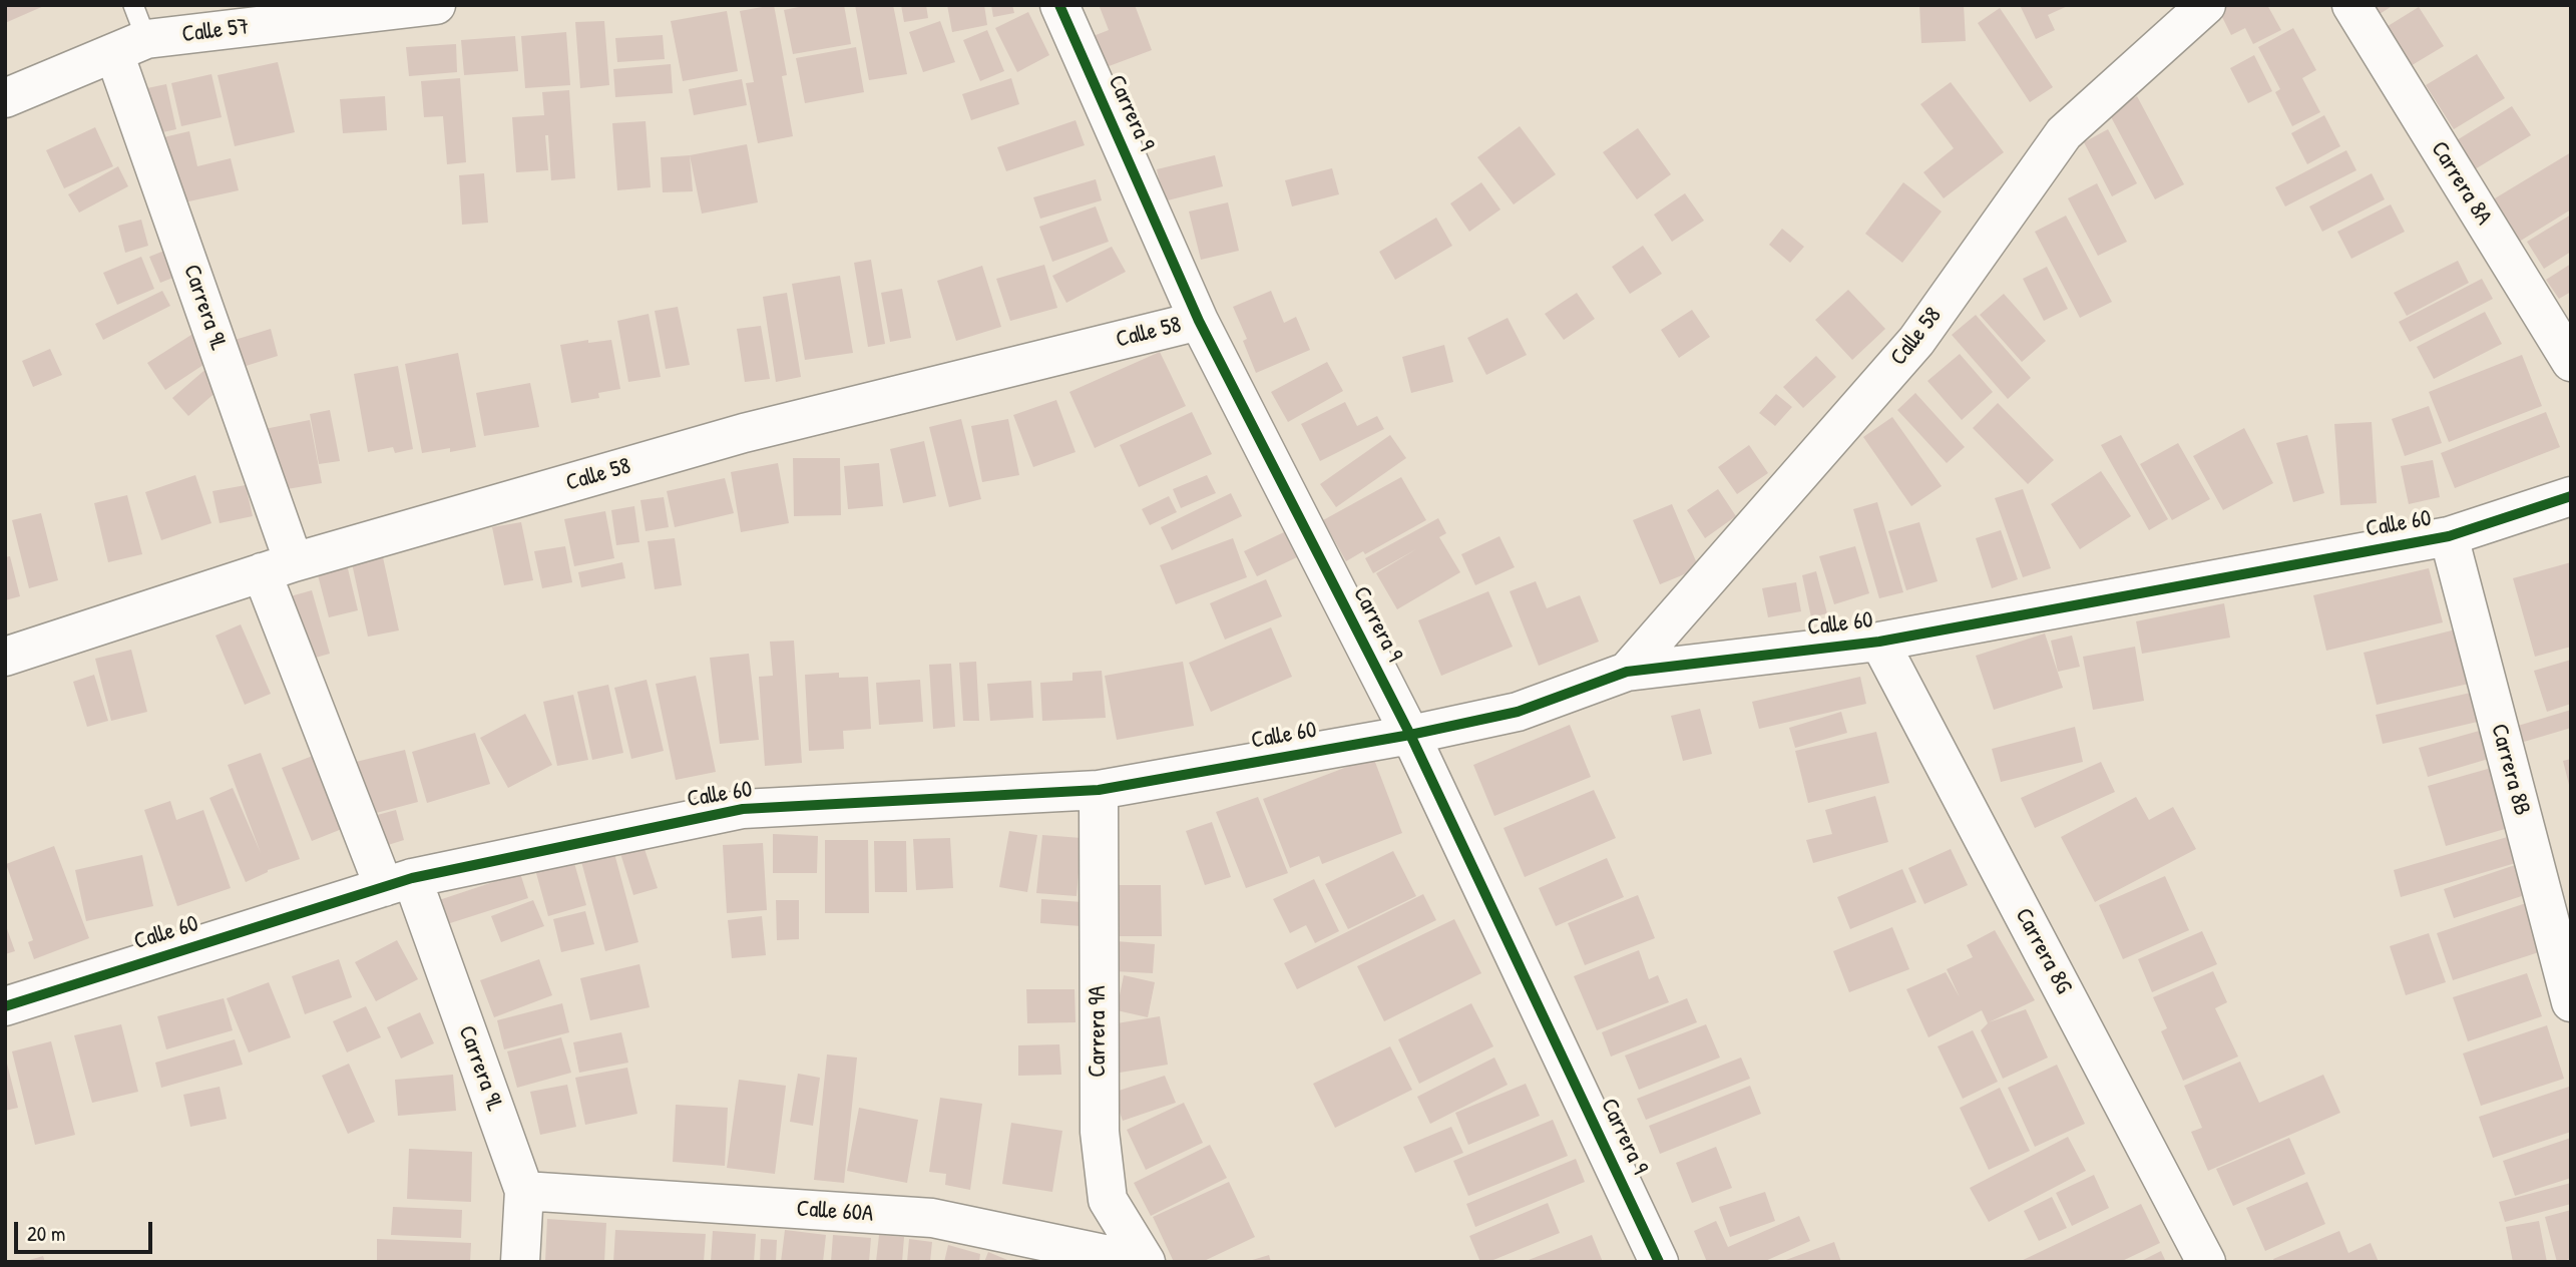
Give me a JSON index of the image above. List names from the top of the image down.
{
  "streets": {
    "street": [
      "Calle 57",
      "Carrera 9",
      "Carrera 8A",
      "Carrera 9L",
      "Calle 58",
      "Calle 60",
      "Carrera 8B",
      "Carrera 8G",
      "Carrera 9A",
      "Calle 60A"
    ]
  },
  "crossings": [
    ["Calle 57", "Carrera 9L"],
    ["Carrera 9", "Calle 58"],
    ["Carrera 9", "Calle 60"],
    ["Carrera 9L", "Calle 58"],
    ["Carrera 9L", "Calle 60"],
    ["Carrera 9L", "Calle 60A"],
    ["Calle 58", "Calle 60"],
    ["Calle 60", "Carrera 8B"],
    ["Calle 60", "Carrera 8G"],
    ["Calle 60", "Carrera 9A"],
    ["Carrera 9A", "Calle 60A"]
  ],
  "scale_bar": "20 m"
}
